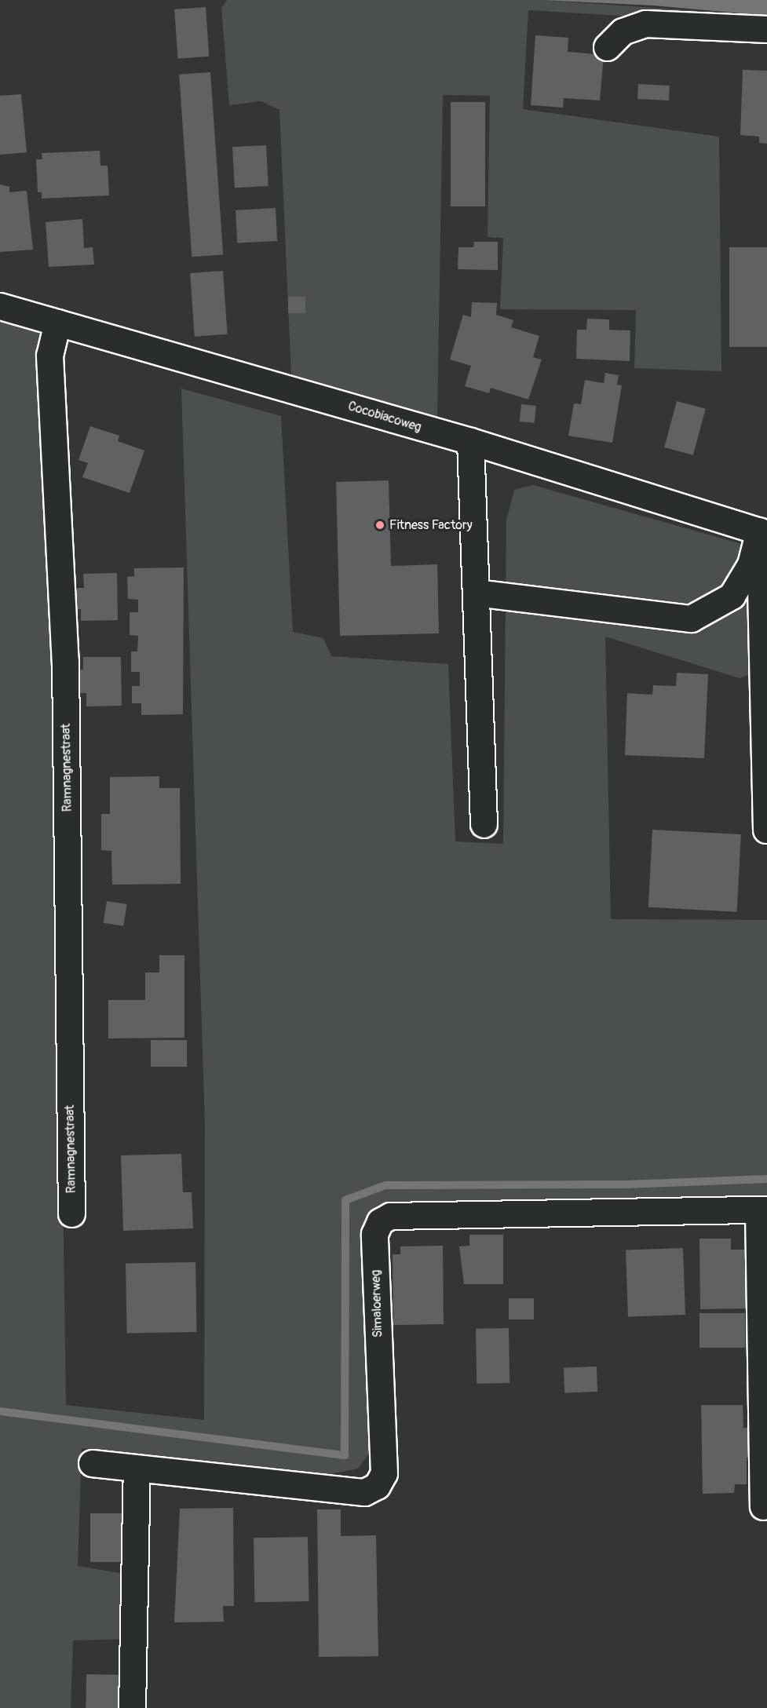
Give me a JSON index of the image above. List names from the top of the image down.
{
  "streets": {
    "street": ["Cocobiacoweg", "Ramnagnestraat", "Simaloerweg"]
  },
  "crossings": [
    ["Cocobiacoweg", "Ramnagnestraat"]
  ],
  "places": ["Fitness Factory"]
}
